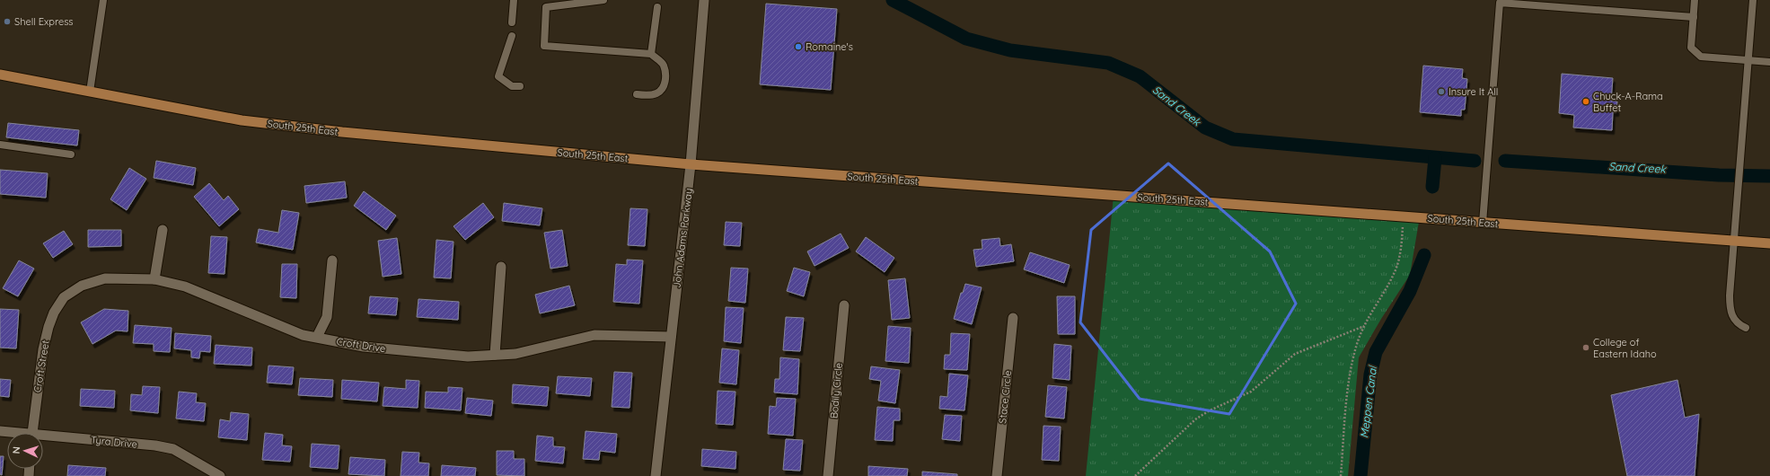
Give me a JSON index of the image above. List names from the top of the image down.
{
  "streets": {
    "main road": ["South 25th East"],
    "street": [
      "John Adams Parkway",
      "Croft Drive",
      "Croft Street",
      "Bodily Circle",
      "Stace Circle",
      "Tyra Drive"
    ]
  },
  "crossings": [
    ["South 25th East", "John Adams Parkway"],
    ["John Adams Parkway", "Croft Drive"],
    ["Croft Drive", "Croft Street"]
  ],
  "water": ["Sand Creek", "Meppen Canal"],
  "places": [
    "Shell Express",
    "Romaine's",
    "Insure It All",
    "Chuck-A-Rama Buffet",
    "College of Eastern Idaho"
  ],
  "north": "left"
}
